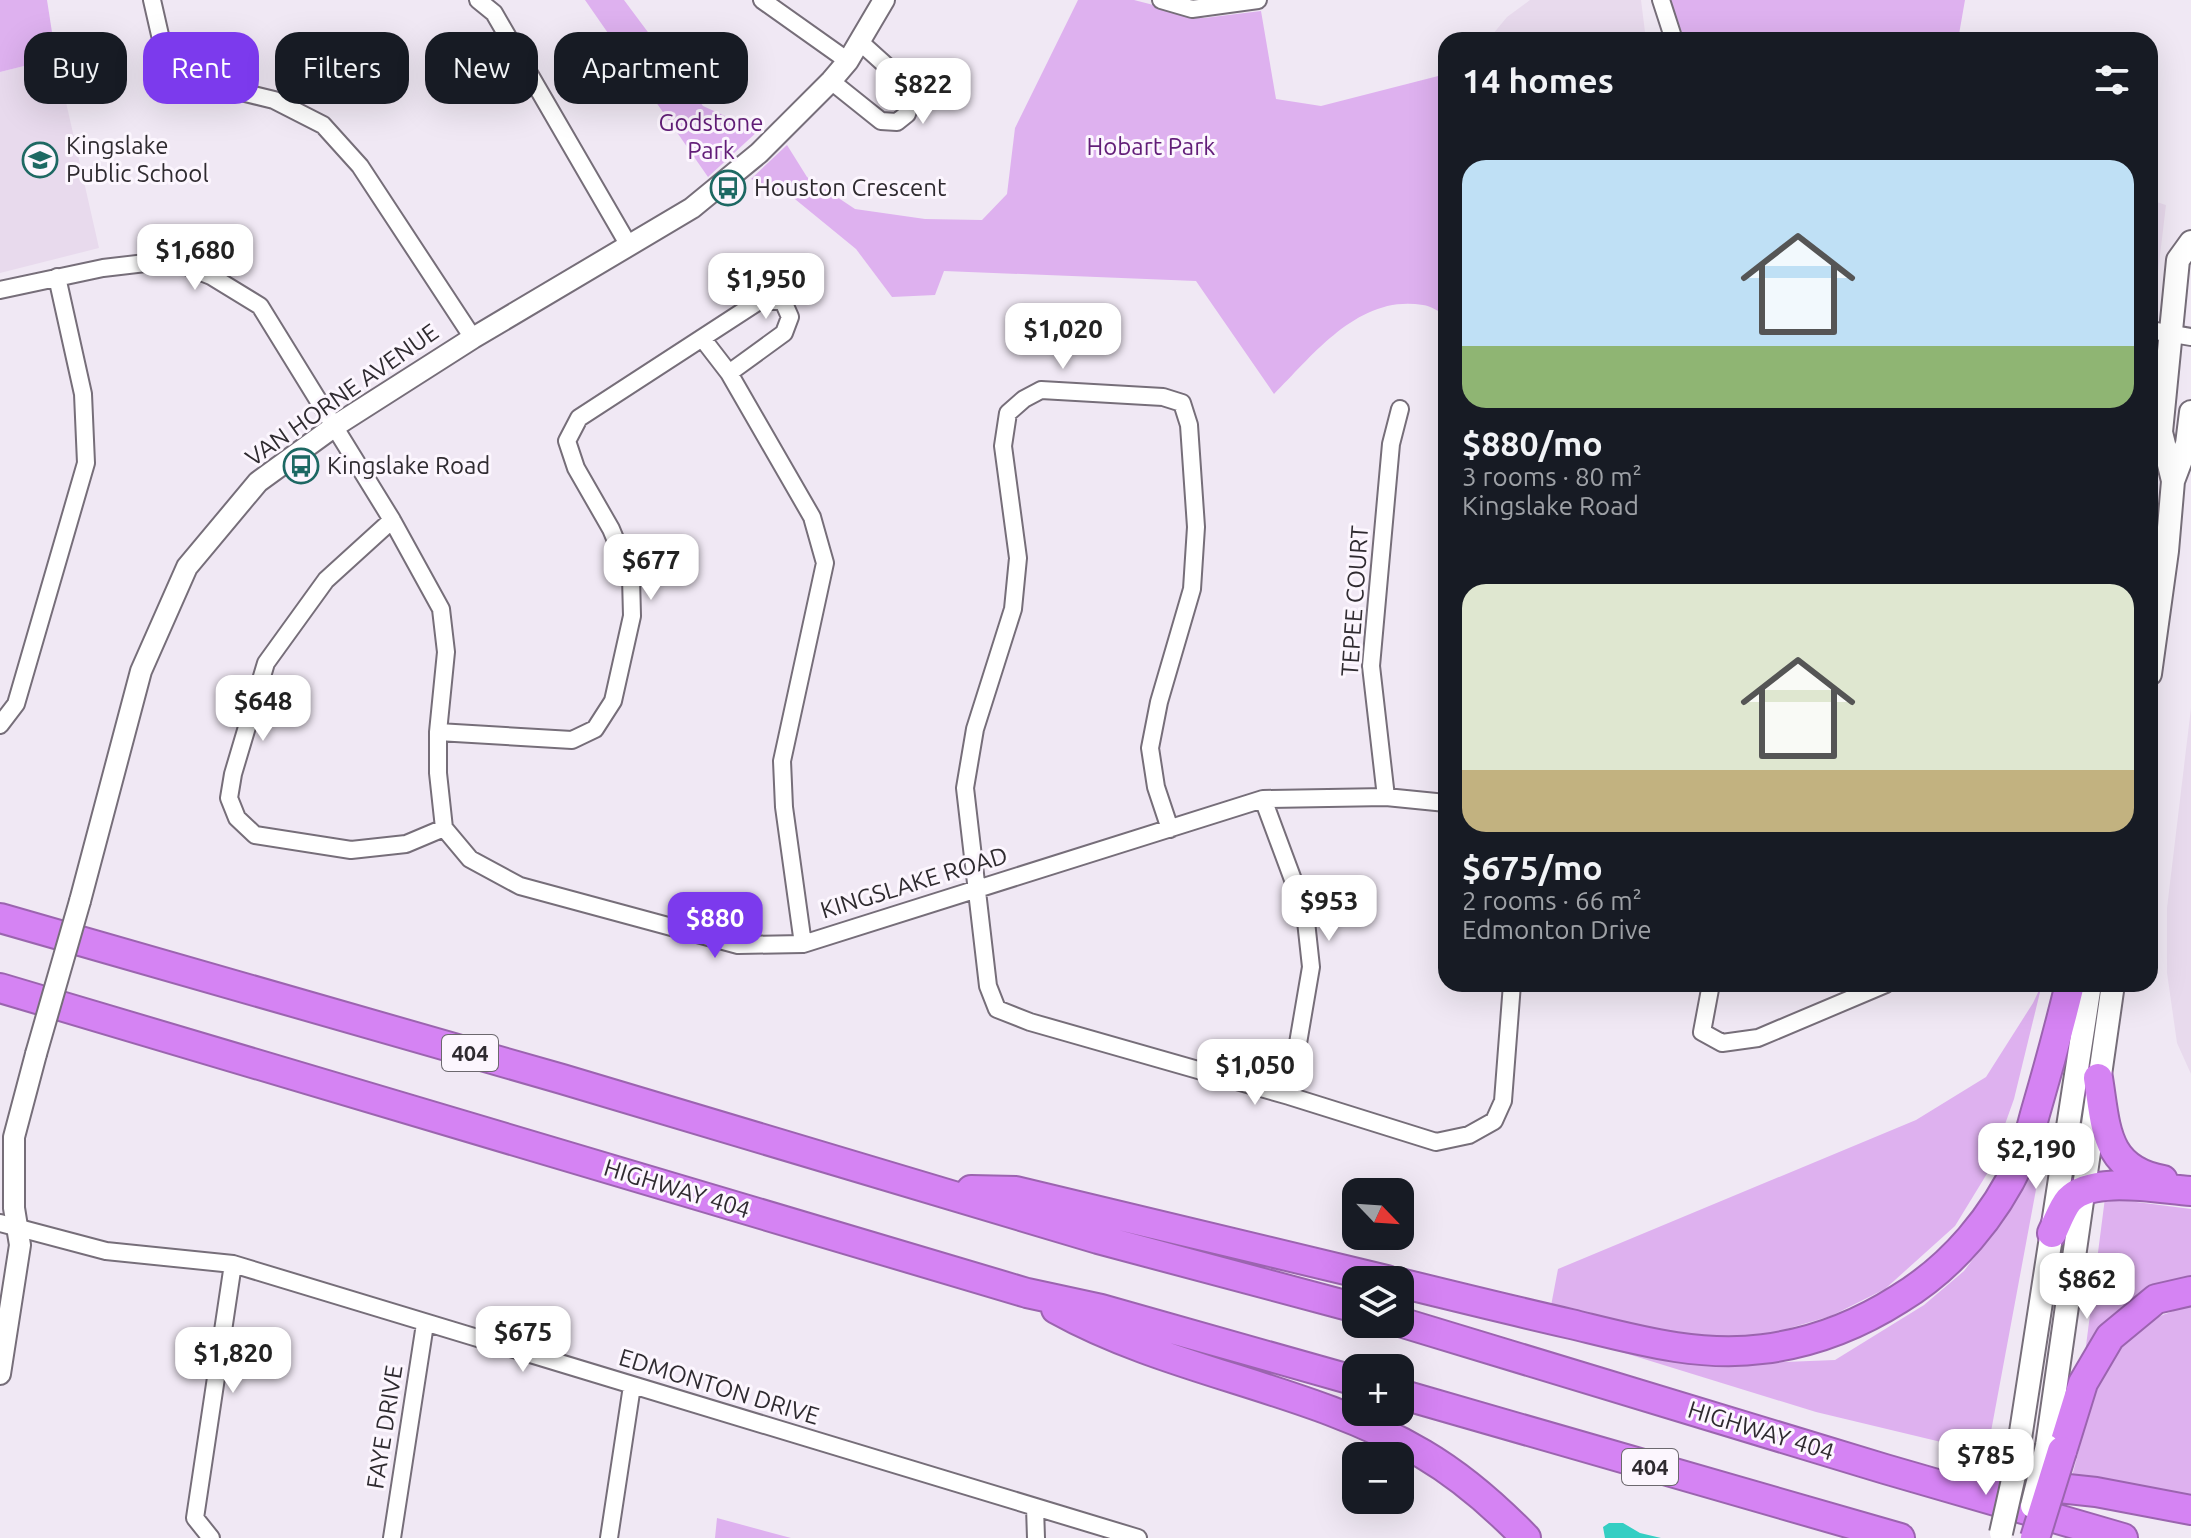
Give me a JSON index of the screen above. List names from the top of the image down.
{
  "streets": {
    "highway": ["404", "HIGHWAY 404"],
    "street": [
      "VAN HORNE AVENUE",
      "TEPEE COURT",
      "KINGSLAKE ROAD",
      "EDMONTON DRIVE",
      "FAYE DRIVE"
    ]
  },
  "crossings": [
    ["VAN HORNE AVENUE", "EDMONTON DRIVE"],
    ["TEPEE COURT", "KINGSLAKE ROAD"],
    ["EDMONTON DRIVE", "FAYE DRIVE"]
  ],
  "parks": ["Godstone Park", "Hobart Park"],
  "places": {
    "school or university": ["Kingslake Public School"],
    "bus stop": ["Houston Crescent", "Kingslake Road"]
  },
  "north": "bottom right",
  "page": {
    "chip": [
      "Buy",
      "Rent",
      "Filters",
      "New",
      "Apartment"
    ],
    "heading": "14 homes",
    "price": [
      "$822",
      "$1,680",
      "$1,950",
      "$1,020",
      "$677",
      "$648",
      "$953",
      "$880",
      "$1,050",
      "$2,190",
      "$862",
      "$675",
      "$1,820",
      "$785"
    ],
    "list": [
      {
        "name": "$880/mo",
        "note": "3 rooms · 80 m² · Kingslake Road"
      },
      {
        "name": "$675/mo",
        "note": "2 rooms · 66 m² · Edmonton Drive"
      }
    ],
    "map_buttons": ["+", "−"]
  }
}
